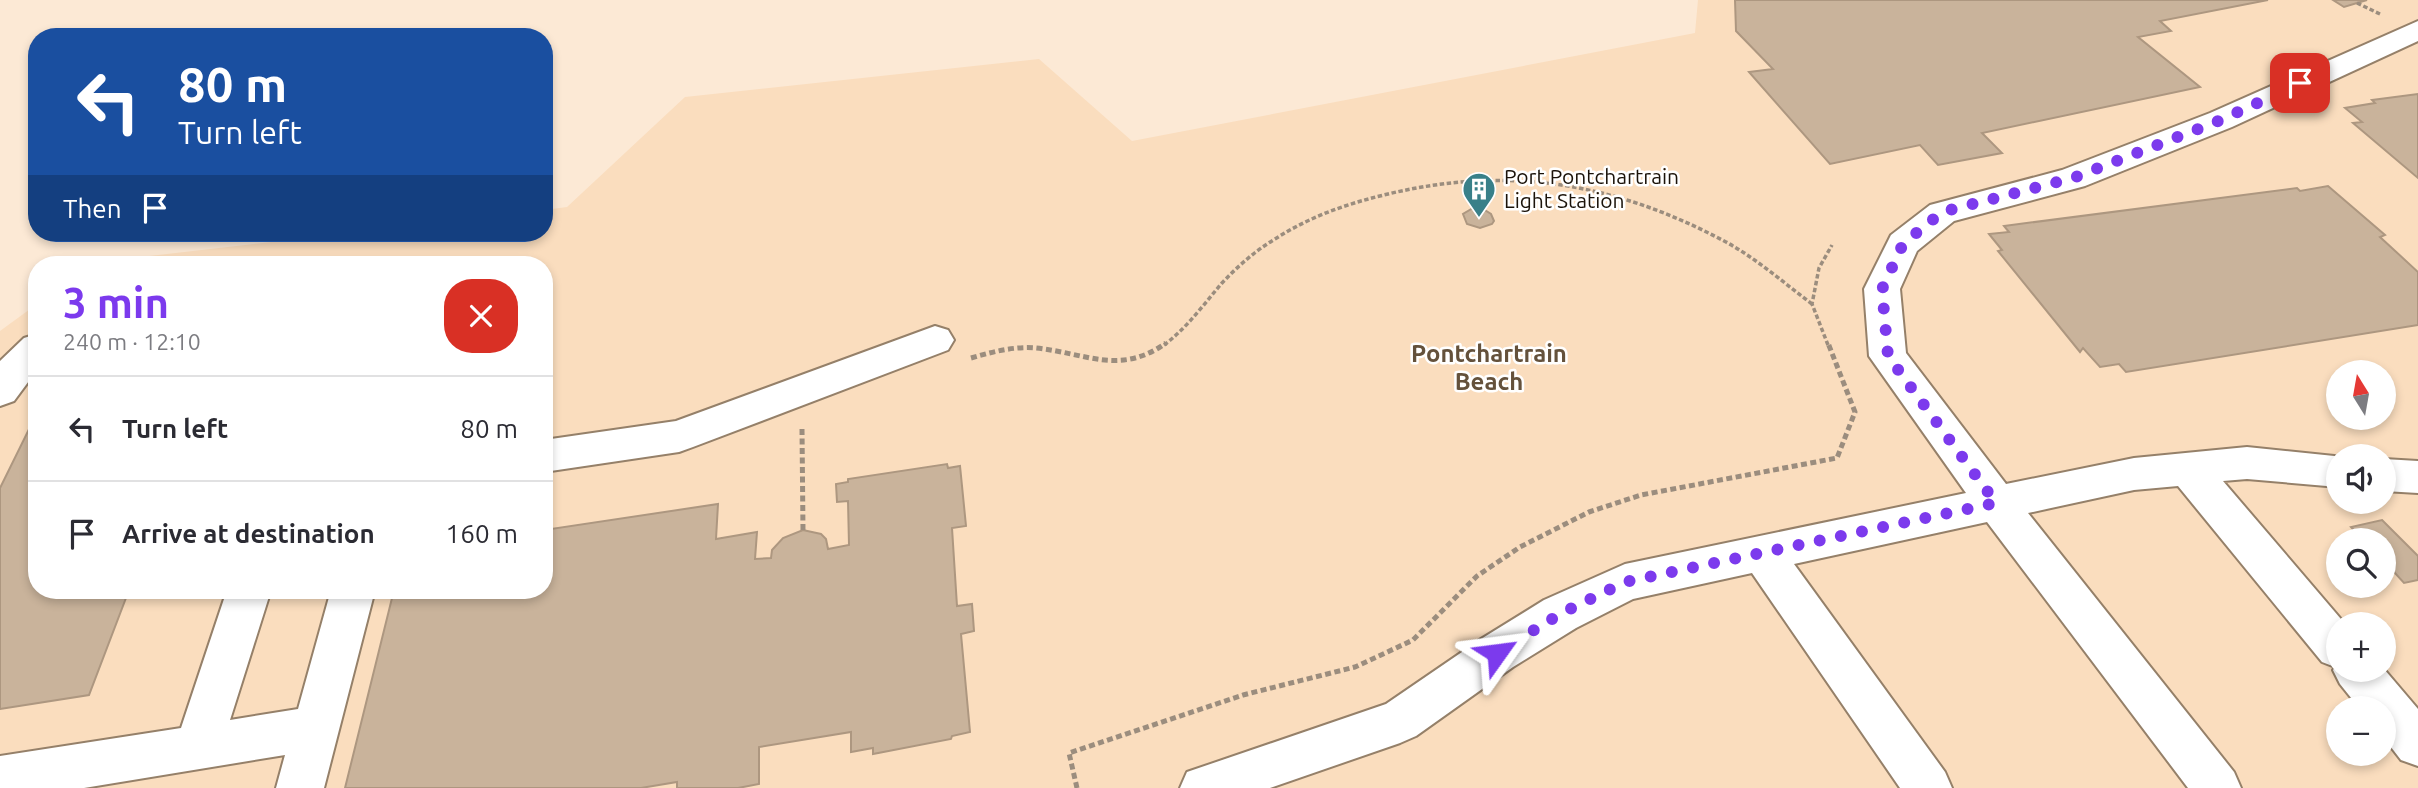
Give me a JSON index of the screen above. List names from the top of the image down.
{
  "districts": ["Pontchartrain Beach"],
  "places": {
    "building": ["Port Pontchartrain Light Station"]
  },
  "north": "top",
  "page": {
    "turn": ["80 m", "Turn left"],
    "then": "Then",
    "heading": ["3 min", "240 m · 12:10"],
    "map_buttons": ["+", "−"],
    "list": [
      {
        "name": "Turn left",
        "value": "80 m"
      },
      {
        "name": "Arrive at destination",
        "value": "160 m"
      }
    ]
  }
}
